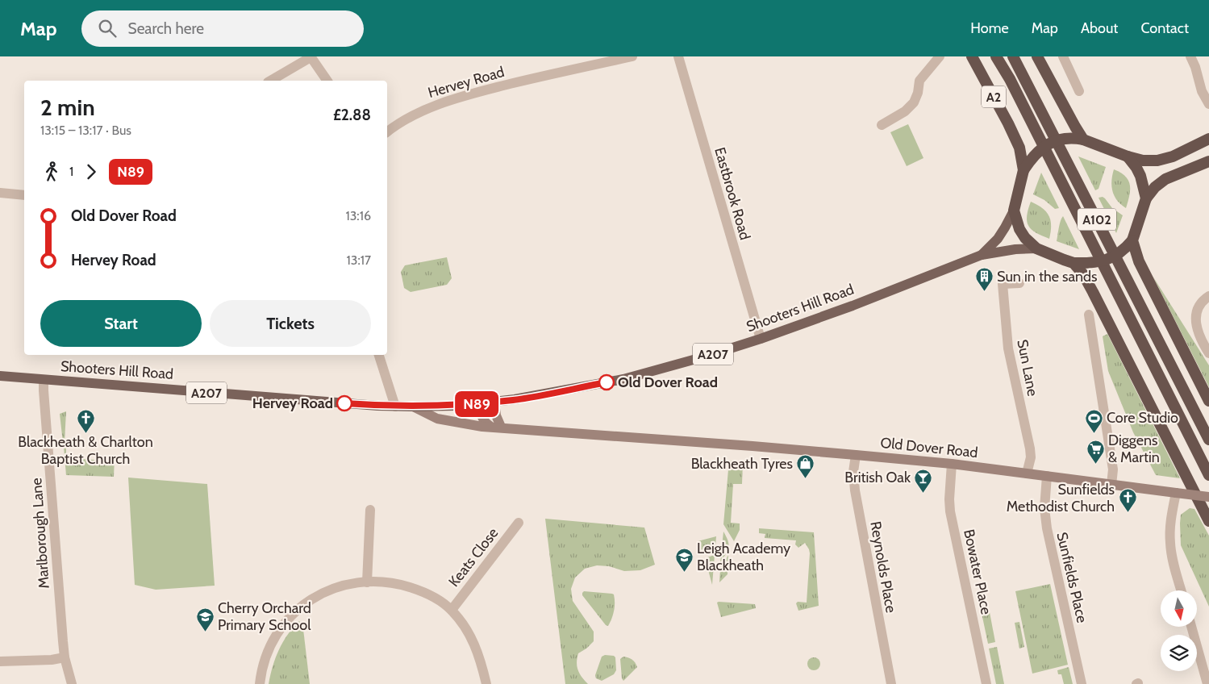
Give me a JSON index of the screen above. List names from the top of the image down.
{
  "streets": {
    "highway": ["A2", "A102"],
    "main road": ["Shooters Hill Road", "A207", "Old Dover Road"],
    "street": [
      "Hervey Road",
      "Eastbrook Road",
      "Sun Lane",
      "Marlborough Lane",
      "Keats Close",
      "Reynolds Place",
      "Bowater Place",
      "Sunfields Place"
    ]
  },
  "crossings": [
    ["A2", "Shooters Hill Road"],
    ["Eastbrook Road", "Shooters Hill Road"],
    ["Shooters Hill Road", "Old Dover Road"],
    ["Shooters Hill Road", "Marlborough Lane"],
    ["Sun Lane", "Old Dover Road"],
    ["Old Dover Road", "Reynolds Place"],
    ["Old Dover Road", "Bowater Place"],
    ["Old Dover Road", "Sunfields Place"]
  ],
  "places": {
    "building": ["Sun in the sands"],
    "other": ["Old Dover Road", "Hervey Road"],
    "church": ["Blackheath & Charlton Baptist Church", "Sunfields Methodist Church"],
    "sports": ["Core Studio"],
    "supermarket": ["Diggens & Martin"],
    "shop": ["Blackheath Tyres"],
    "bar": ["British Oak"],
    "school or university": ["Leigh Academy Blackheath", "Cherry Orchard Primary School"]
  },
  "lines": ["bus line N89"],
  "north": "bottom",
  "page": {
    "header": "Map",
    "search": "Search here",
    "nav": [
      "Home",
      "Map",
      "About",
      "Contact"
    ],
    "on_map": "N89",
    "heading": ["2 min", "13:15 – 13:17 · Bus", "£2.88"],
    "legs": ["1", "N89"],
    "list": [
      {
        "name": "Old Dover Road",
        "value": "13:16"
      },
      {
        "name": "Hervey Road",
        "value": "13:17"
      }
    ],
    "buttons": ["Start", "Tickets"]
  }
}
